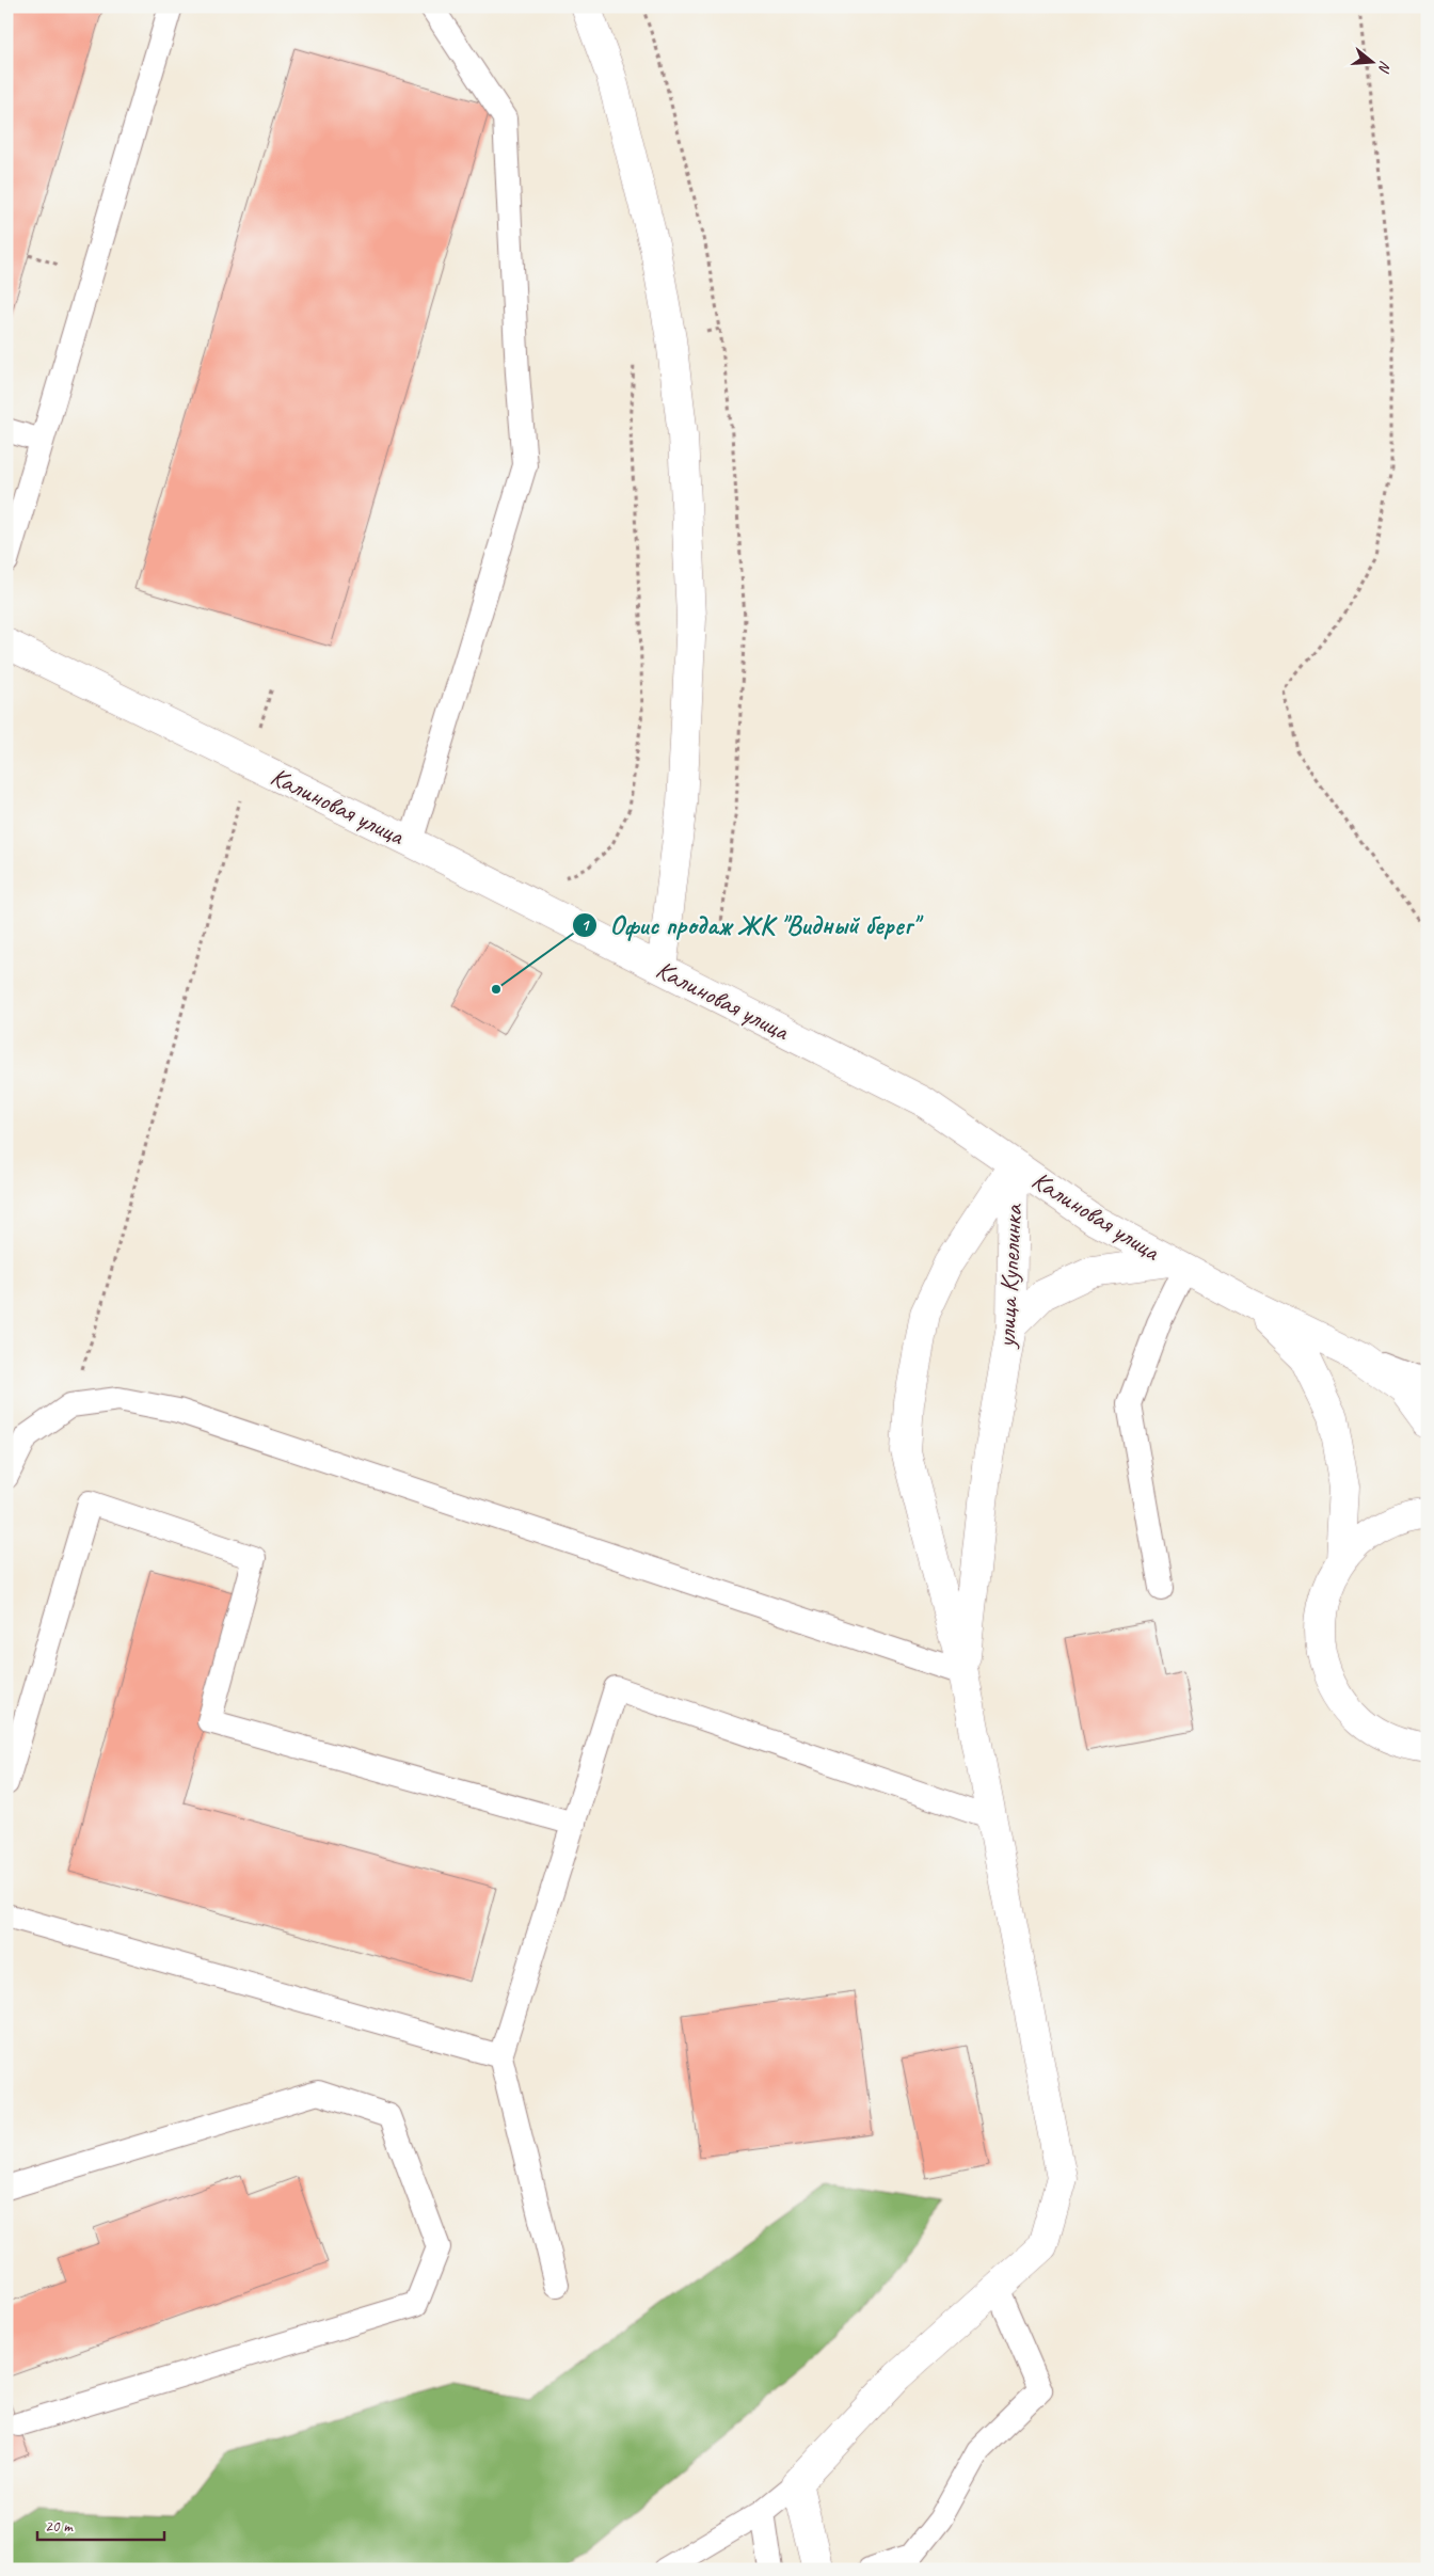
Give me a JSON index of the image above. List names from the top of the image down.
{
  "streets": {
    "street": ["Калиновая улица", "улица Купелинка"]
  },
  "crossings": [
    ["Калиновая улица", "улица Купелинка"]
  ],
  "places": ["Офис продаж ЖК \"Видный берег\""],
  "scale_bar": "20 m",
  "north": "right"
}
